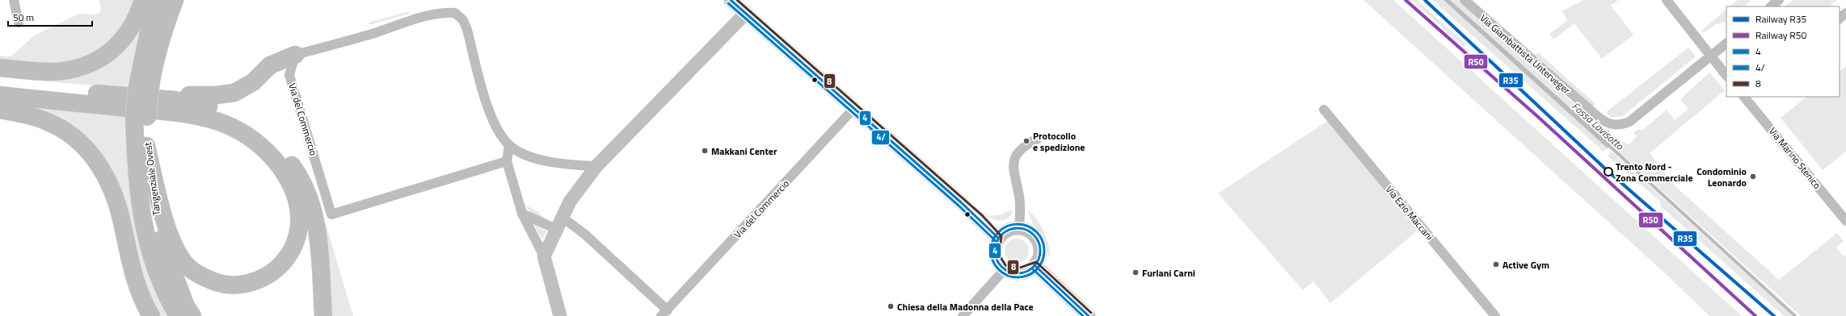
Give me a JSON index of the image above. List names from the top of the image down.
{
  "streets": {
    "highway": ["Tangenziale Ovest"],
    "street": [
      "Via Giambattista Unterveger",
      "Via del Commercio",
      "Via Marino Stenico",
      "Via Ezio Maccani"
    ]
  },
  "water": ["Fossa Lavisotto"],
  "places": [
    "Protocollo e spedizione",
    "Makkani Center",
    "Trento Nord - Zona Commerciale",
    "Condominio Leonardo",
    "Active Gym",
    "Furlani Carni",
    "Chiesa della Madonna della Pace"
  ],
  "lines": [
    "rail line R35",
    "rail line R50",
    "transit line 4",
    "transit line 8",
    "transit line 4/"
  ],
  "legend": [
    "Railway R35",
    "Railway R50",
    "4",
    "4/",
    "8"
  ],
  "scale_bar": "50 m"
}
